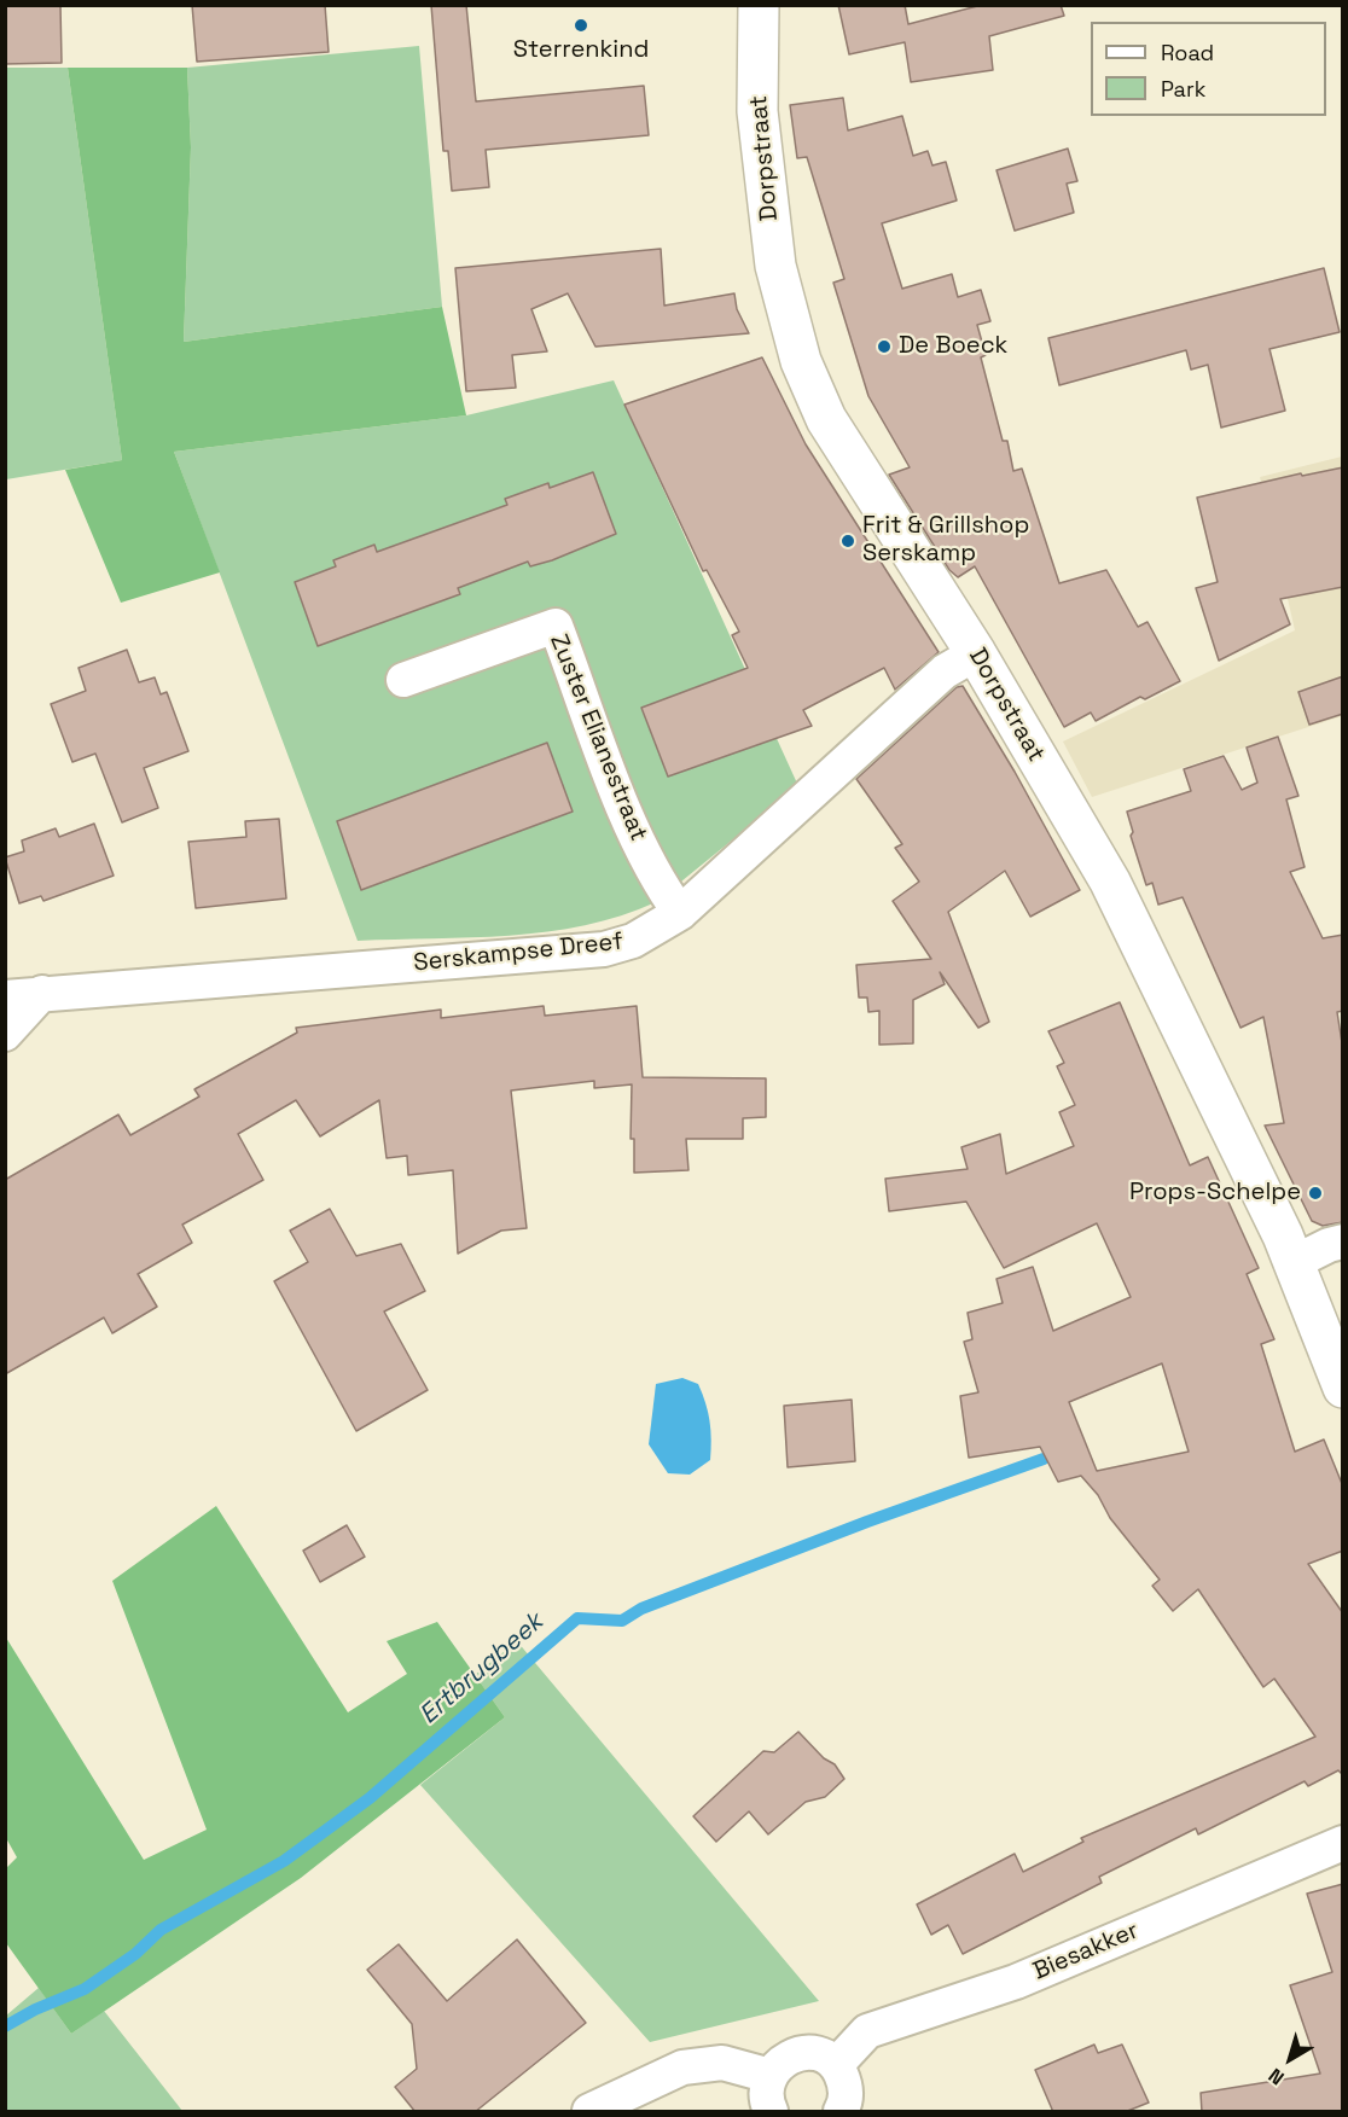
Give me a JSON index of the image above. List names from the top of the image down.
{
  "streets": {
    "street": [
      "Dorpstraat",
      "Zuster Elianestraat",
      "Serskampse Dreef",
      "Biesakker"
    ]
  },
  "crossings": [
    ["Dorpstraat", "Serskampse Dreef"],
    ["Zuster Elianestraat", "Serskampse Dreef"]
  ],
  "water": ["Ertbrugbeek"],
  "places": [
    "Sterrenkind",
    "De Boeck",
    "Frit & Grillshop Serskamp",
    "Props-Schelpe"
  ],
  "legend": ["Road", "Park"],
  "north": "bottom left"
}
